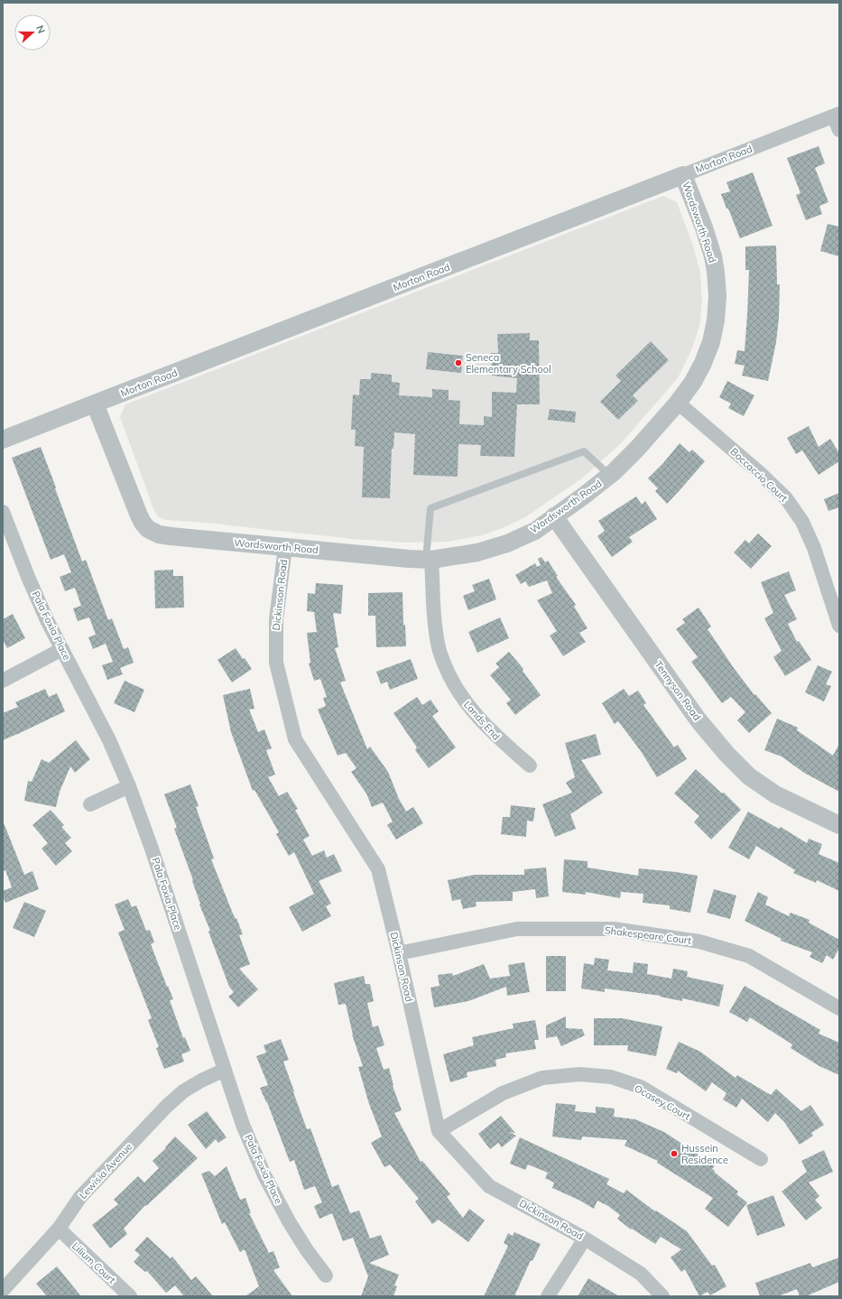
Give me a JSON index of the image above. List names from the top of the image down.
{
  "streets": {
    "street": [
      "Morton Road",
      "Wordsworth Road",
      "Boccaccio Court",
      "Dickinson Road",
      "Pala Foxia Place",
      "Tennyson Road",
      "Lands End",
      "Shakespeare Court",
      "Ocasey Court",
      "Lewisia Avenue",
      "Lilium Court"
    ]
  },
  "crossings": [
    ["Morton Road", "Wordsworth Road"],
    ["Wordsworth Road", "Boccaccio Court"],
    ["Wordsworth Road", "Dickinson Road"],
    ["Wordsworth Road", "Tennyson Road"],
    ["Wordsworth Road", "Lands End"],
    ["Dickinson Road", "Shakespeare Court"],
    ["Dickinson Road", "Ocasey Court"],
    ["Pala Foxia Place", "Lewisia Avenue"],
    ["Lewisia Avenue", "Lilium Court"]
  ],
  "places": ["Seneca Elementary School", "Hussein Residence"],
  "north": "right"
}
